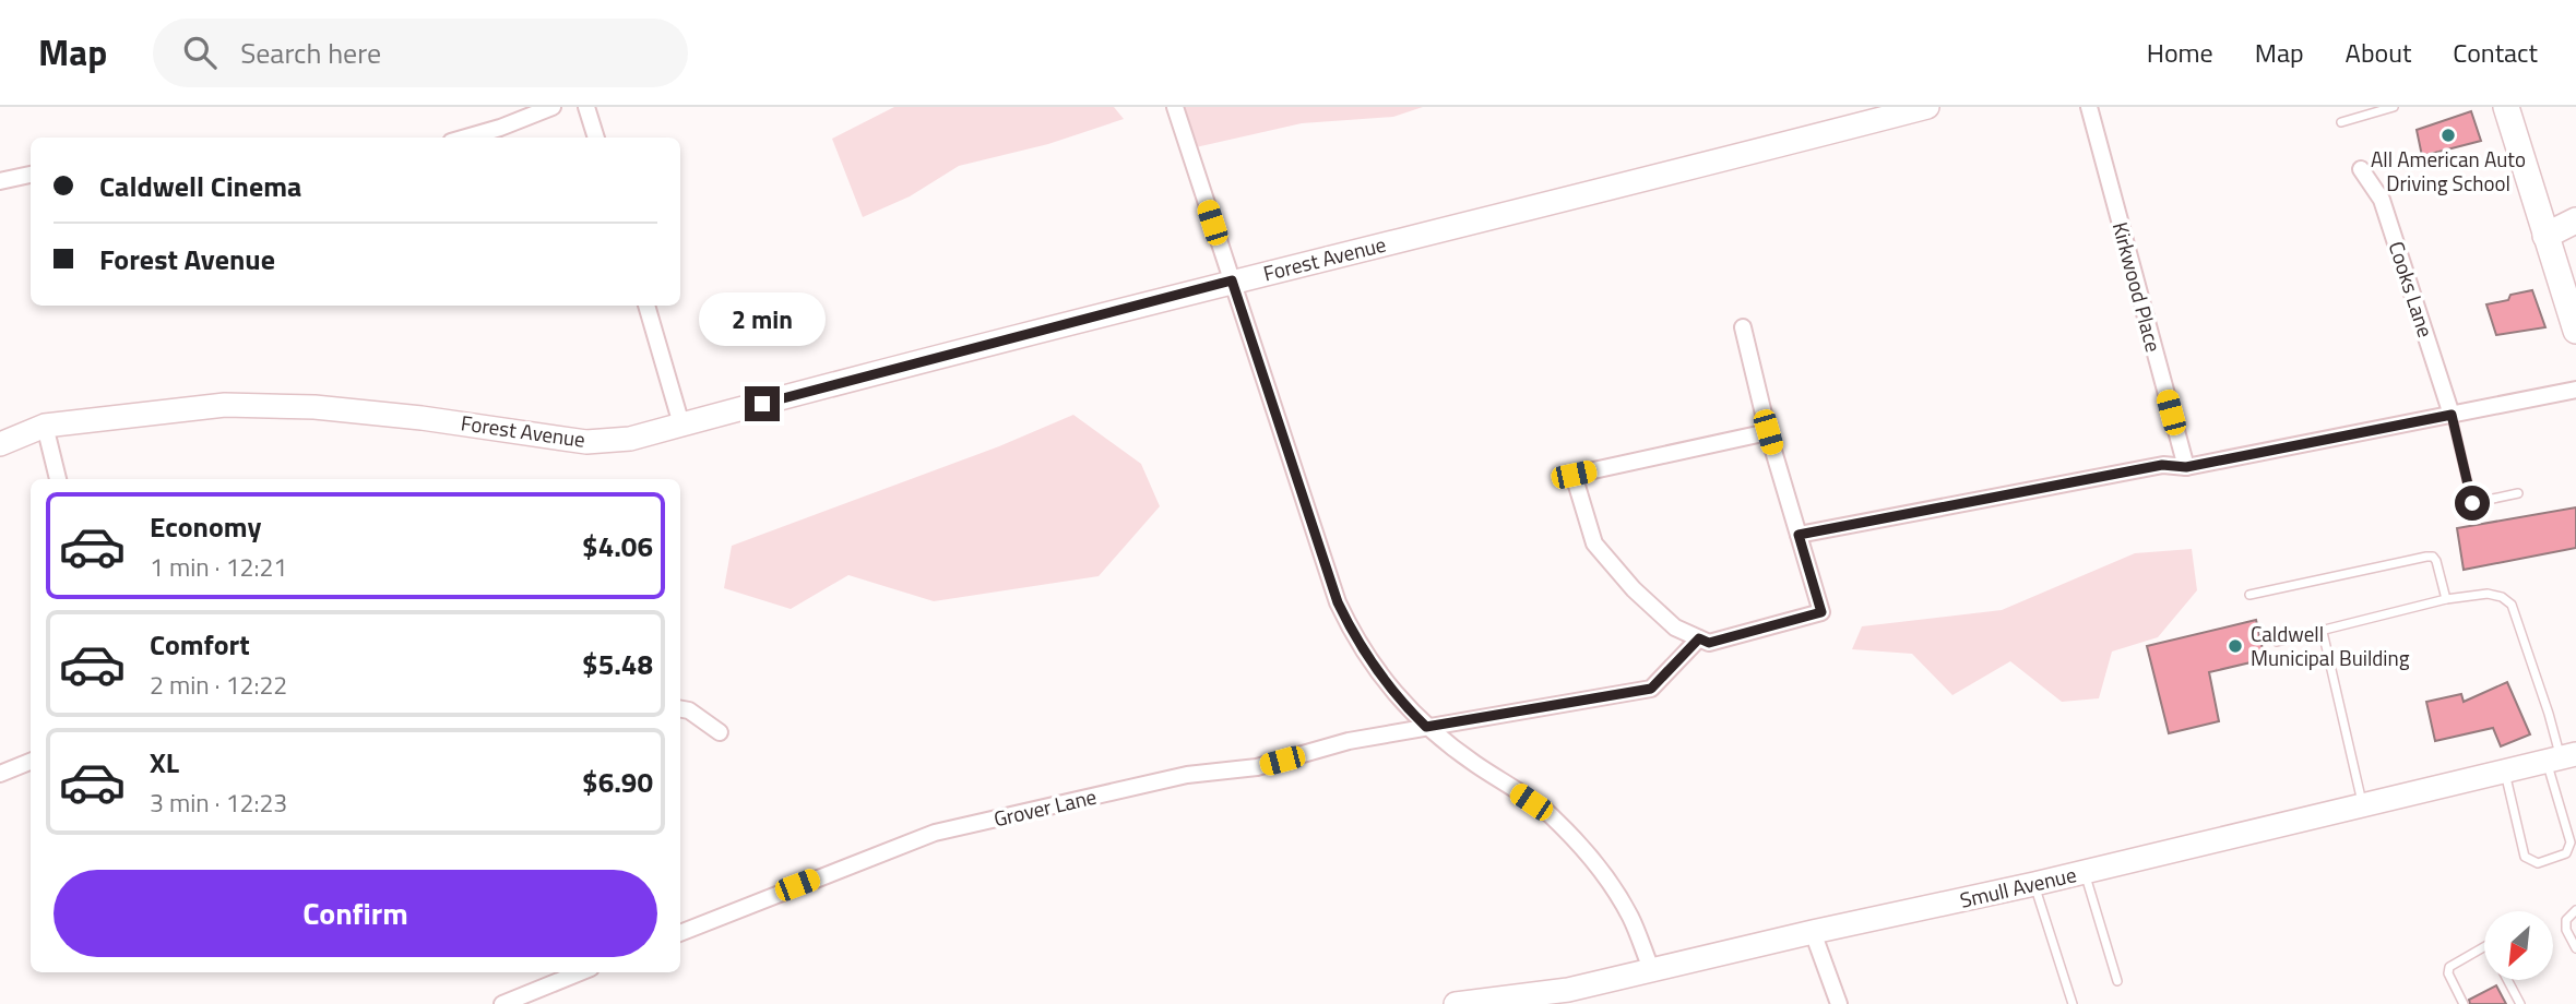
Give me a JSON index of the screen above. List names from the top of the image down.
{
  "streets": {
    "street": [
      "Forest Avenue",
      "Kirkwood Place",
      "Cooks Lane",
      "Grover Lane",
      "Smull Avenue"
    ]
  },
  "places": ["All American Auto Driving School", "Caldwell Municipal Building"],
  "north": "bottom left",
  "page": {
    "header": "Map",
    "search": "Search here",
    "nav": [
      "Home",
      "Map",
      "About",
      "Contact"
    ],
    "banner": ["Caldwell Cinema", "Forest Avenue"],
    "bubble": "2 min",
    "list": [
      {
        "name": "Economy",
        "note": "1 min · 12:21",
        "value": "$4.06"
      },
      {
        "name": "Comfort",
        "note": "2 min · 12:22",
        "value": "$5.48"
      },
      {
        "name": "XL",
        "note": "3 min · 12:23",
        "value": "$6.90"
      }
    ],
    "buttons": "Confirm"
  }
}
